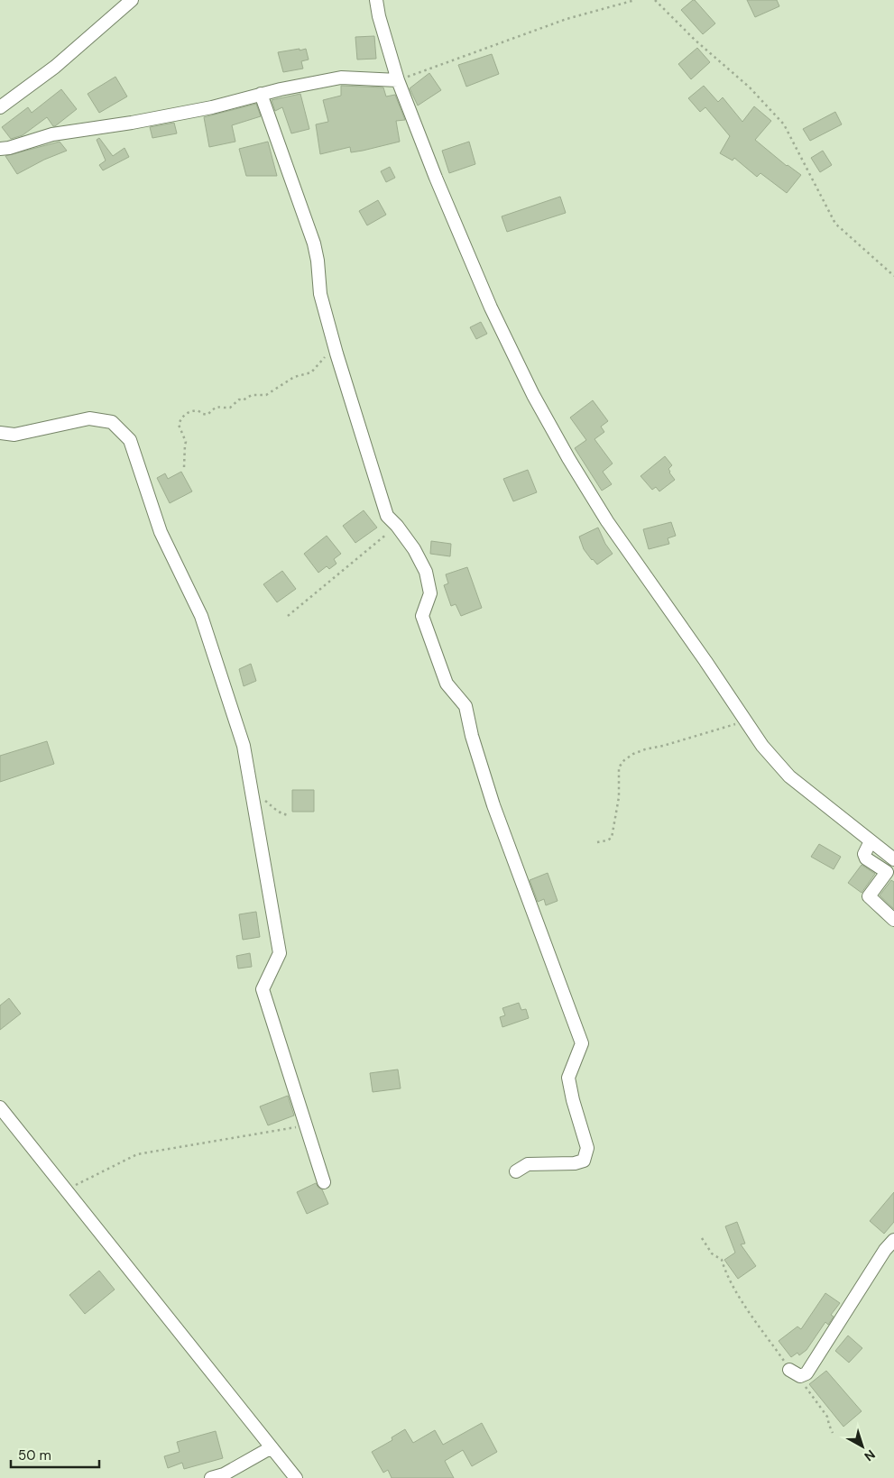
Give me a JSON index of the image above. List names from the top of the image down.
{
  "scale_bar": "50 m",
  "north": "bottom right"
}
